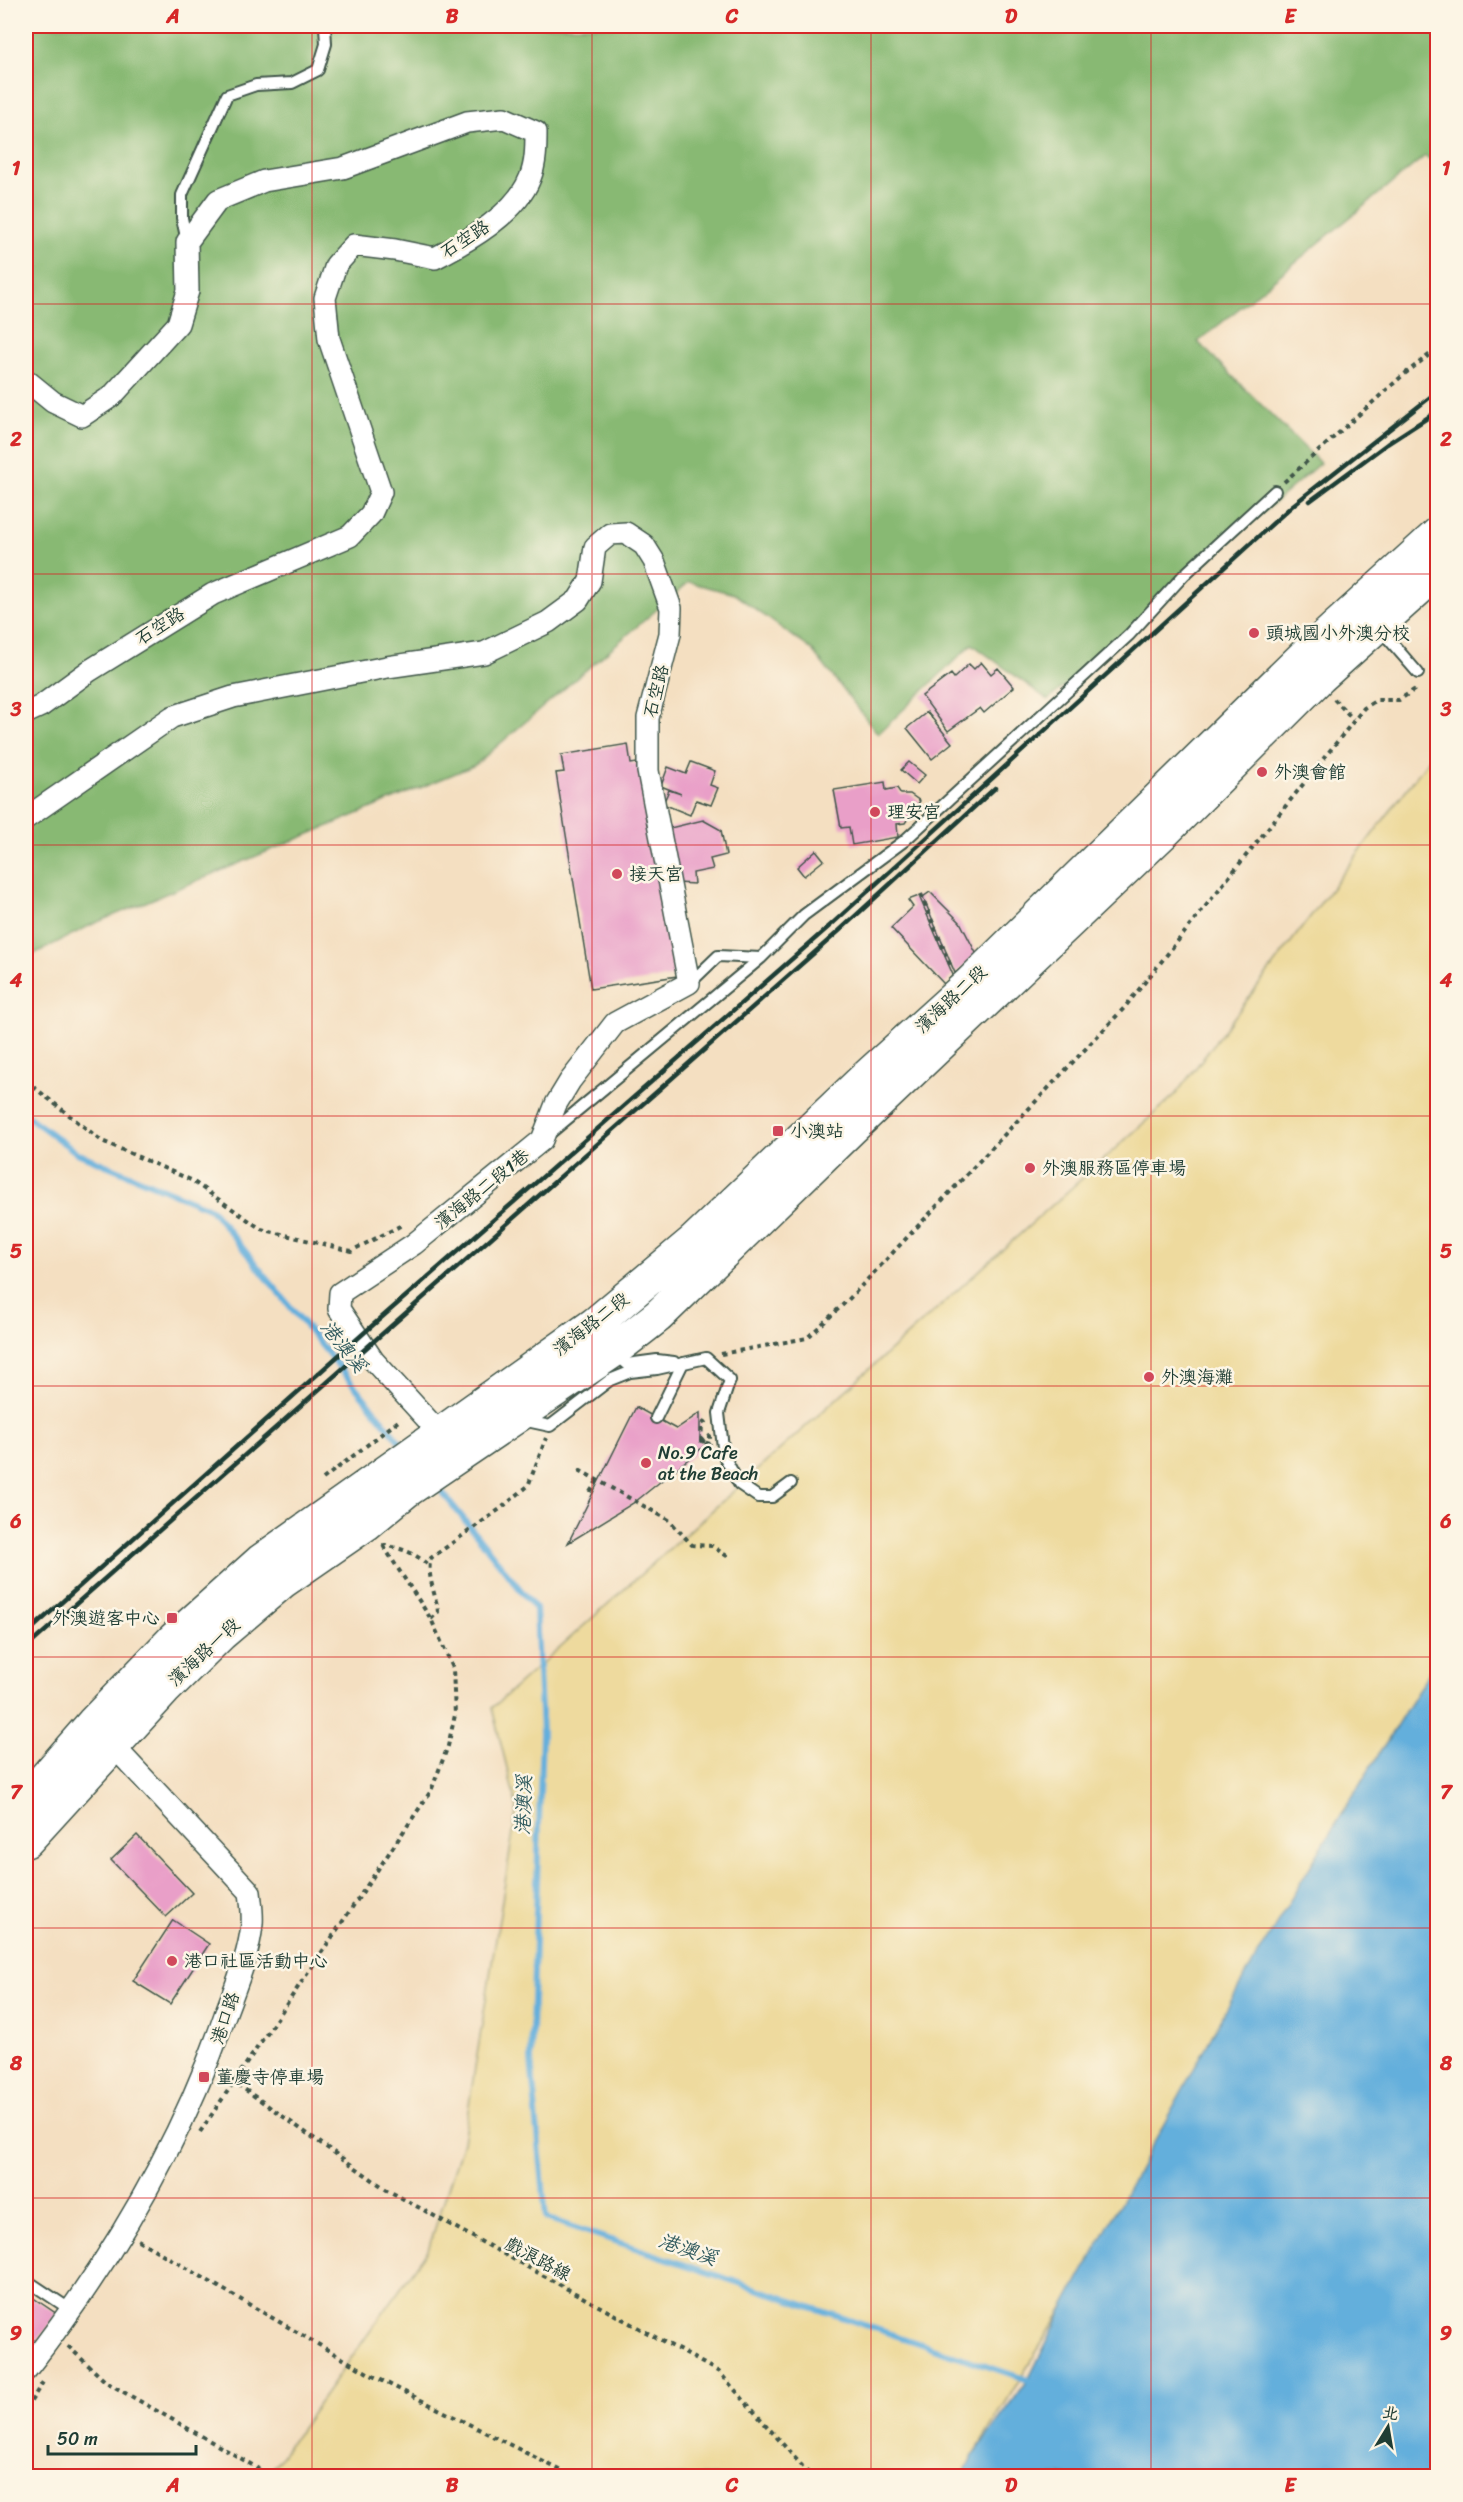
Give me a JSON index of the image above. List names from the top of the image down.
{
  "streets": {
    "main road": ["濱海路二段", "濱海路一段"],
    "street": ["石空路", "濱海路二段1巷", "港口路"],
    "path": ["戲浪路線"]
  },
  "crossings": [
    ["石空路", "濱海路二段1巷"],
    ["濱海路二段", "濱海路二段1巷"],
    ["濱海路二段", "濱海路一段"],
    ["濱海路二段1巷", "濱海路一段"],
    ["濱海路一段", "港口路"]
  ],
  "water": ["港澳溪"],
  "places": {
    "other": [
      "頭城國小外澳分校",
      "外澳會館",
      "理安宮",
      "接天宮",
      "外澳服務區停車場",
      "外澳海灘",
      "No.9 Cafe at the Beach",
      "港口社區活動中心"
    ],
    "transit": ["小澳站", "外澳遊客中心", "董慶寺停車場"]
  },
  "scale_bar": "50 m",
  "north": "top",
  "grid": {
    "columns": [
      "A",
      "B",
      "C",
      "D",
      "E"
    ],
    "rows": [
      "1",
      "2",
      "3",
      "4",
      "5",
      "6",
      "7",
      "8",
      "9"
    ]
  }
}
